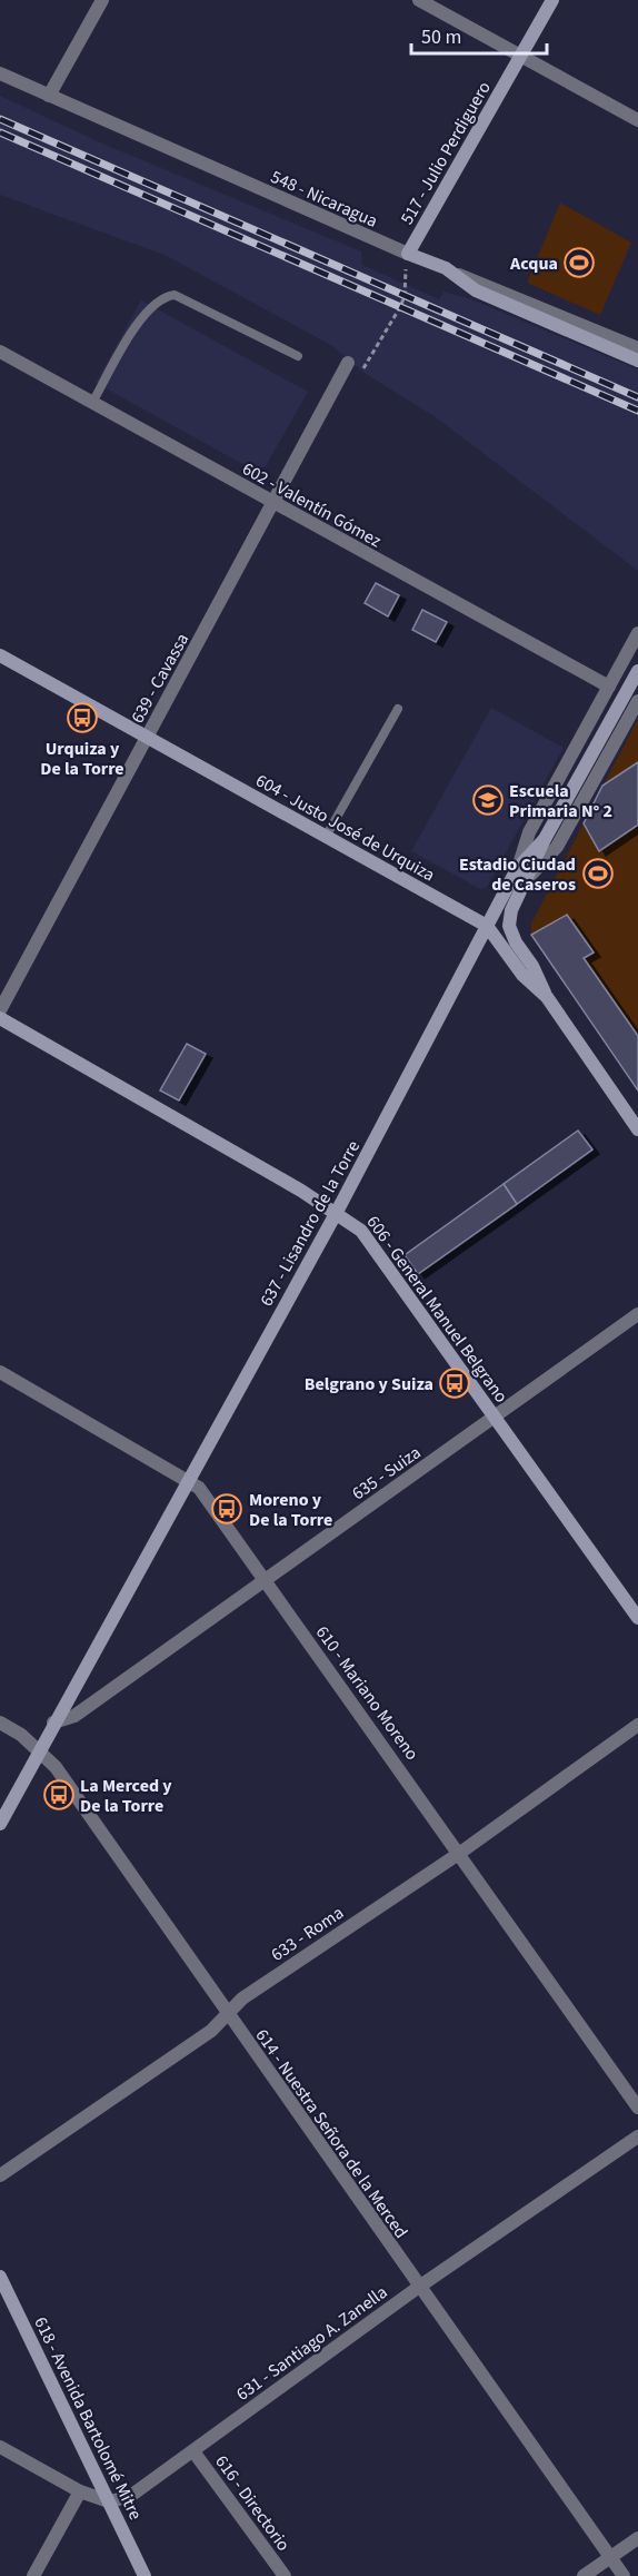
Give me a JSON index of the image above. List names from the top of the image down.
{
  "streets": {
    "street": [
      "517 - Julio Perdiguero",
      "548 - Nicaragua",
      "602 - Valentín Gómez",
      "639 - Cavassa",
      "604 - Justo José de Urquiza",
      "637 - Lisandro de la Torre",
      "606 - General Manuel Belgrano",
      "635 - Suiza",
      "610 - Mariano Moreno",
      "633 - Roma",
      "614 - Nuestra Señora de la Merced",
      "631 - Santiago A. Zanella",
      "618 - Avenida Bartolomé Mitre",
      "616 - Directorio"
    ]
  },
  "crossings": [
    ["517 - Julio Perdiguero", "548 - Nicaragua"],
    ["602 - Valentín Gómez", "639 - Cavassa"],
    ["602 - Valentín Gómez", "637 - Lisandro de la Torre"],
    ["639 - Cavassa", "604 - Justo José de Urquiza"],
    ["604 - Justo José de Urquiza", "637 - Lisandro de la Torre"],
    ["637 - Lisandro de la Torre", "606 - General Manuel Belgrano"],
    ["637 - Lisandro de la Torre", "635 - Suiza"],
    ["637 - Lisandro de la Torre", "610 - Mariano Moreno"],
    ["637 - Lisandro de la Torre", "614 - Nuestra Señora de la Merced"],
    ["606 - General Manuel Belgrano", "635 - Suiza"],
    ["635 - Suiza", "610 - Mariano Moreno"],
    ["610 - Mariano Moreno", "633 - Roma"],
    ["633 - Roma", "614 - Nuestra Señora de la Merced"],
    ["614 - Nuestra Señora de la Merced", "631 - Santiago A. Zanella"],
    ["631 - Santiago A. Zanella", "618 - Avenida Bartolomé Mitre"],
    ["631 - Santiago A. Zanella", "616 - Directorio"]
  ],
  "places": {
    "sports": ["Acqua", "Estadio Ciudad de Caseros"],
    "bus stop": [
      "Urquiza y De la Torre",
      "Belgrano y Suiza",
      "Moreno y De la Torre",
      "La Merced y De la Torre"
    ],
    "school or university": ["Escuela Primaria N° 2"]
  },
  "scale_bar": "50 m"
}
